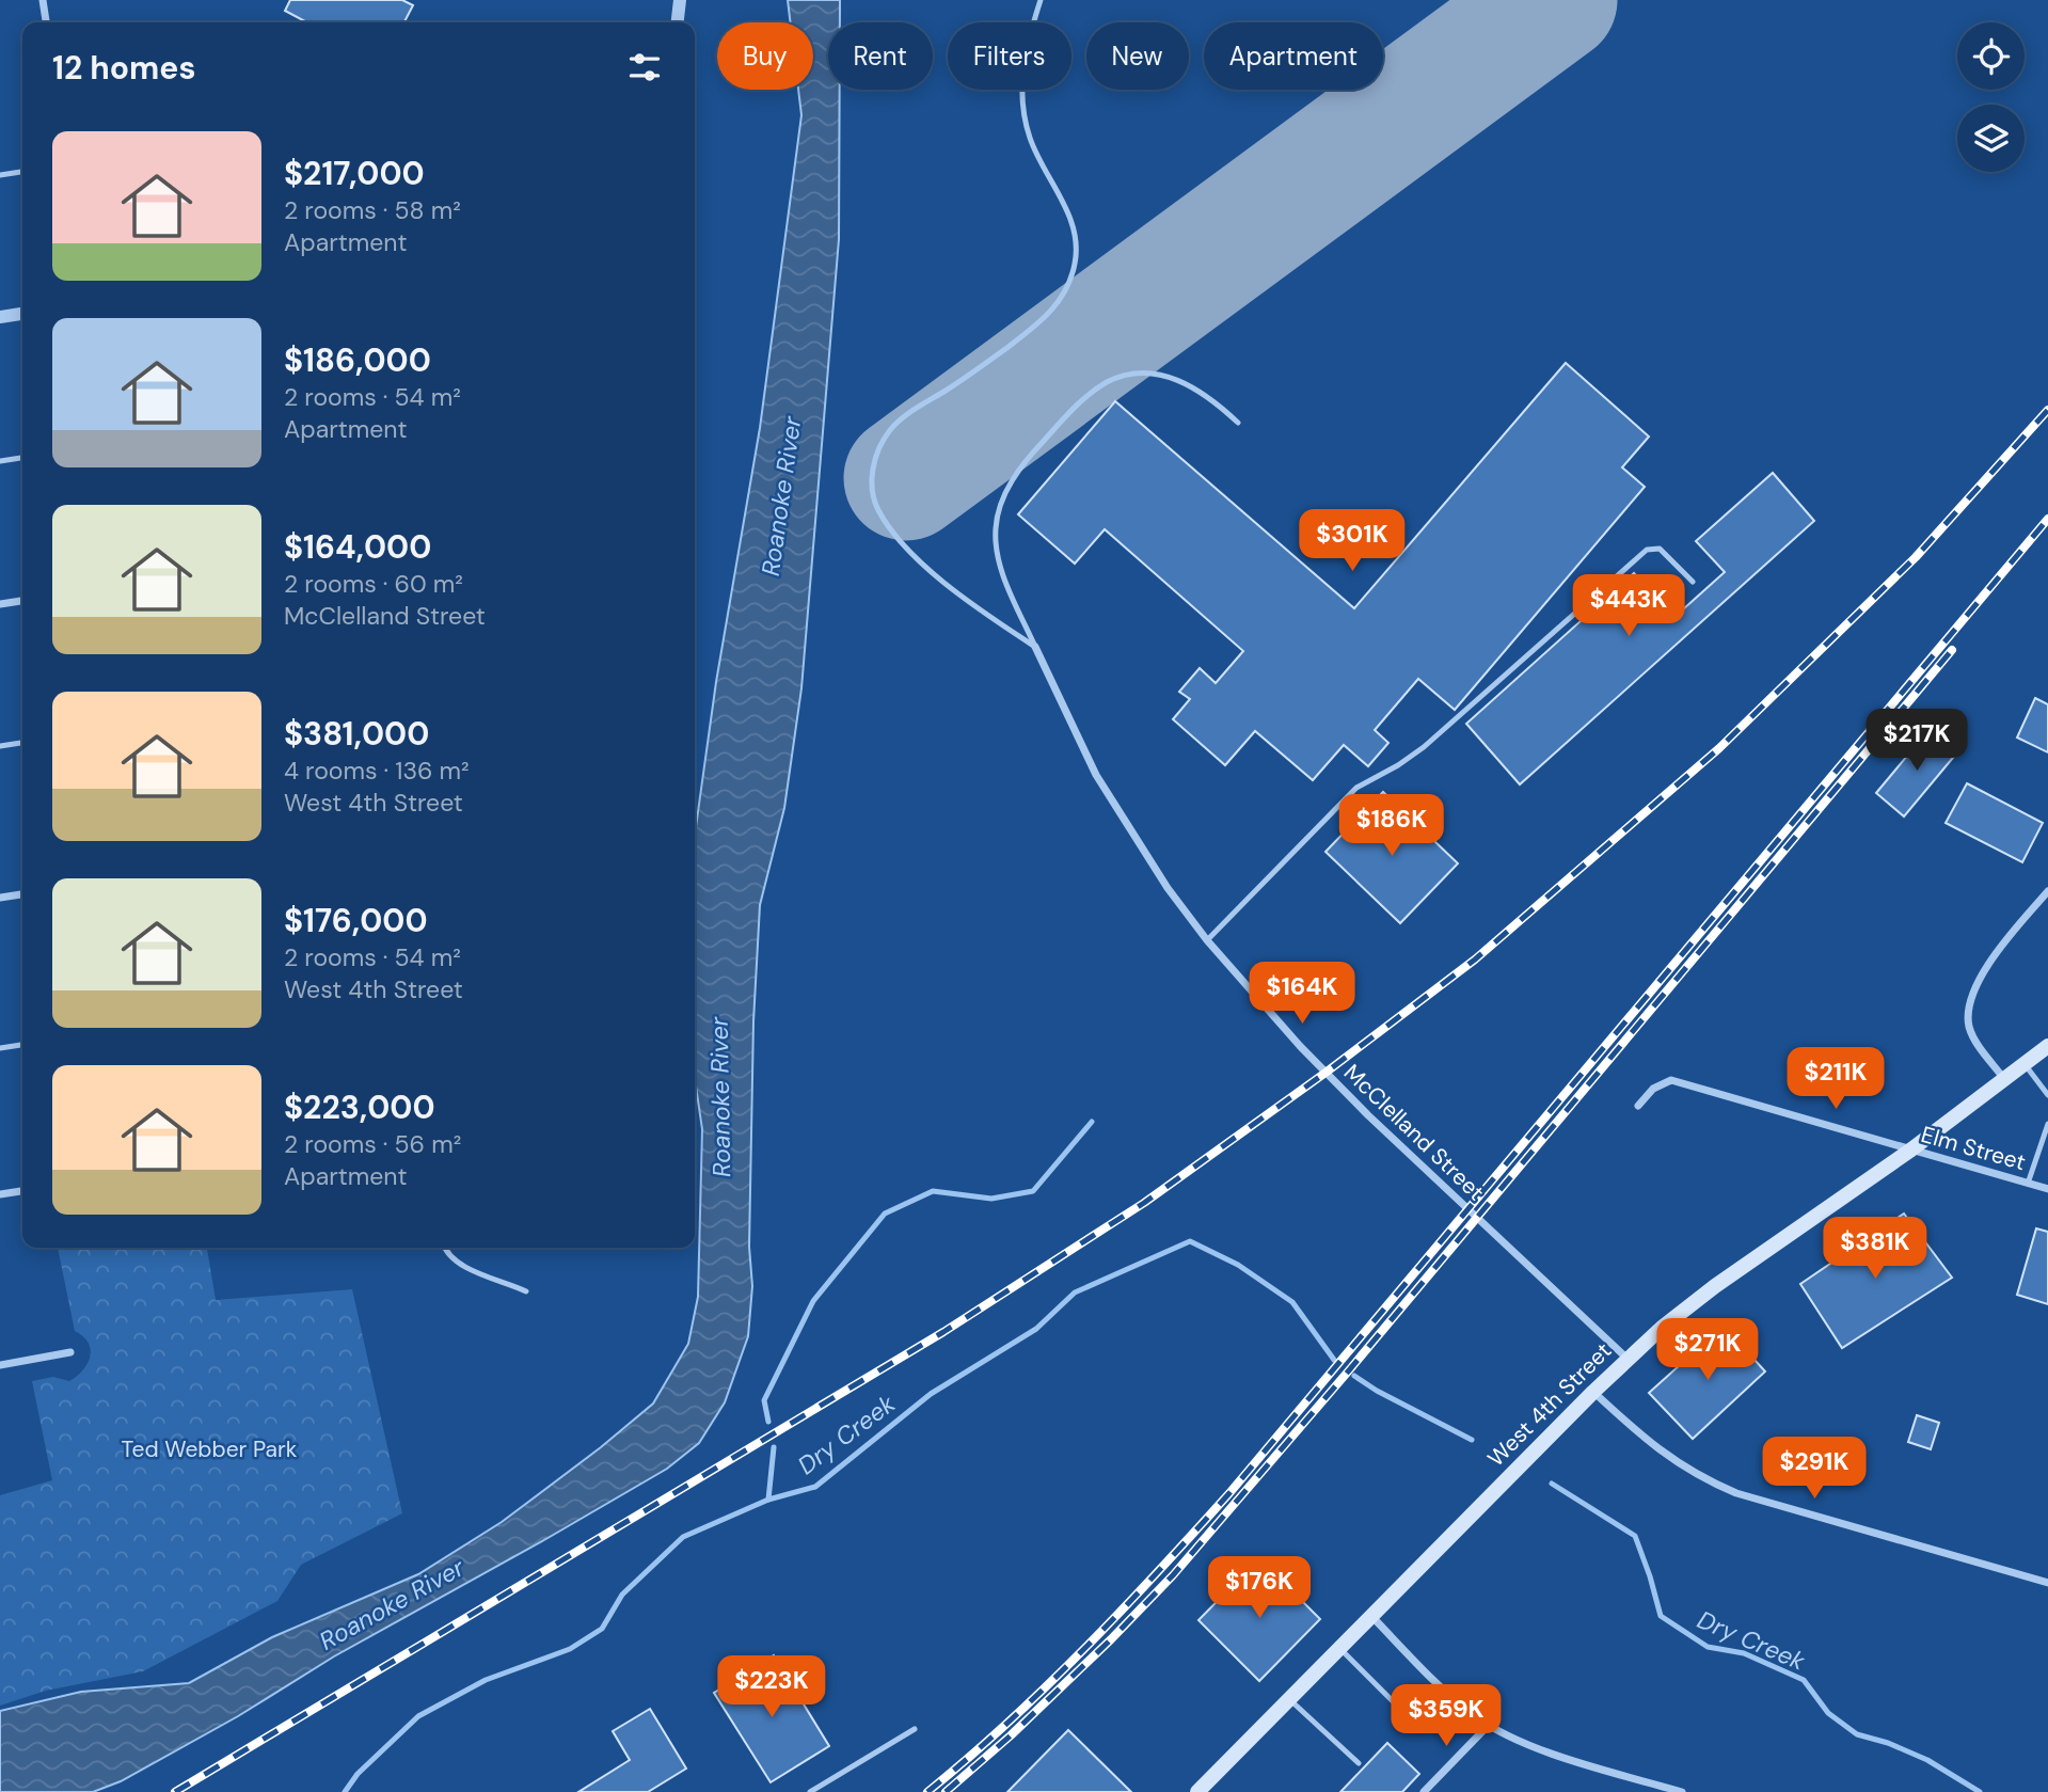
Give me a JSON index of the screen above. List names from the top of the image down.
{
  "streets": {
    "main road": ["West 4th Street"],
    "street": ["McClelland Street", "Elm Street"]
  },
  "crossings": [
    ["McClelland Street", "West 4th Street"],
    ["Elm Street", "West 4th Street"]
  ],
  "water": ["Roanoke River", "Dry Creek"],
  "parks": ["Ted Webber Park"],
  "page": {
    "chip": [
      "Buy",
      "Rent",
      "Filters",
      "New",
      "Apartment"
    ],
    "heading": "12 homes",
    "list": [
      {
        "name": "$217,000",
        "note": "2 rooms · 58 m² · Apartment"
      },
      {
        "name": "$186,000",
        "note": "2 rooms · 54 m² · Apartment"
      },
      {
        "name": "$164,000",
        "note": "2 rooms · 60 m² · McClelland Street"
      },
      {
        "name": "$381,000",
        "note": "4 rooms · 136 m² · West 4th Street"
      },
      {
        "name": "$176,000",
        "note": "2 rooms · 54 m² · West 4th Street"
      },
      {
        "name": "$223,000",
        "note": "2 rooms · 56 m² · Apartment"
      }
    ],
    "price": [
      "$301K",
      "$443K",
      "$217K",
      "$186K",
      "$164K",
      "$211K",
      "$381K",
      "$271K",
      "$291K",
      "$176K",
      "$223K",
      "$359K"
    ]
  }
}
